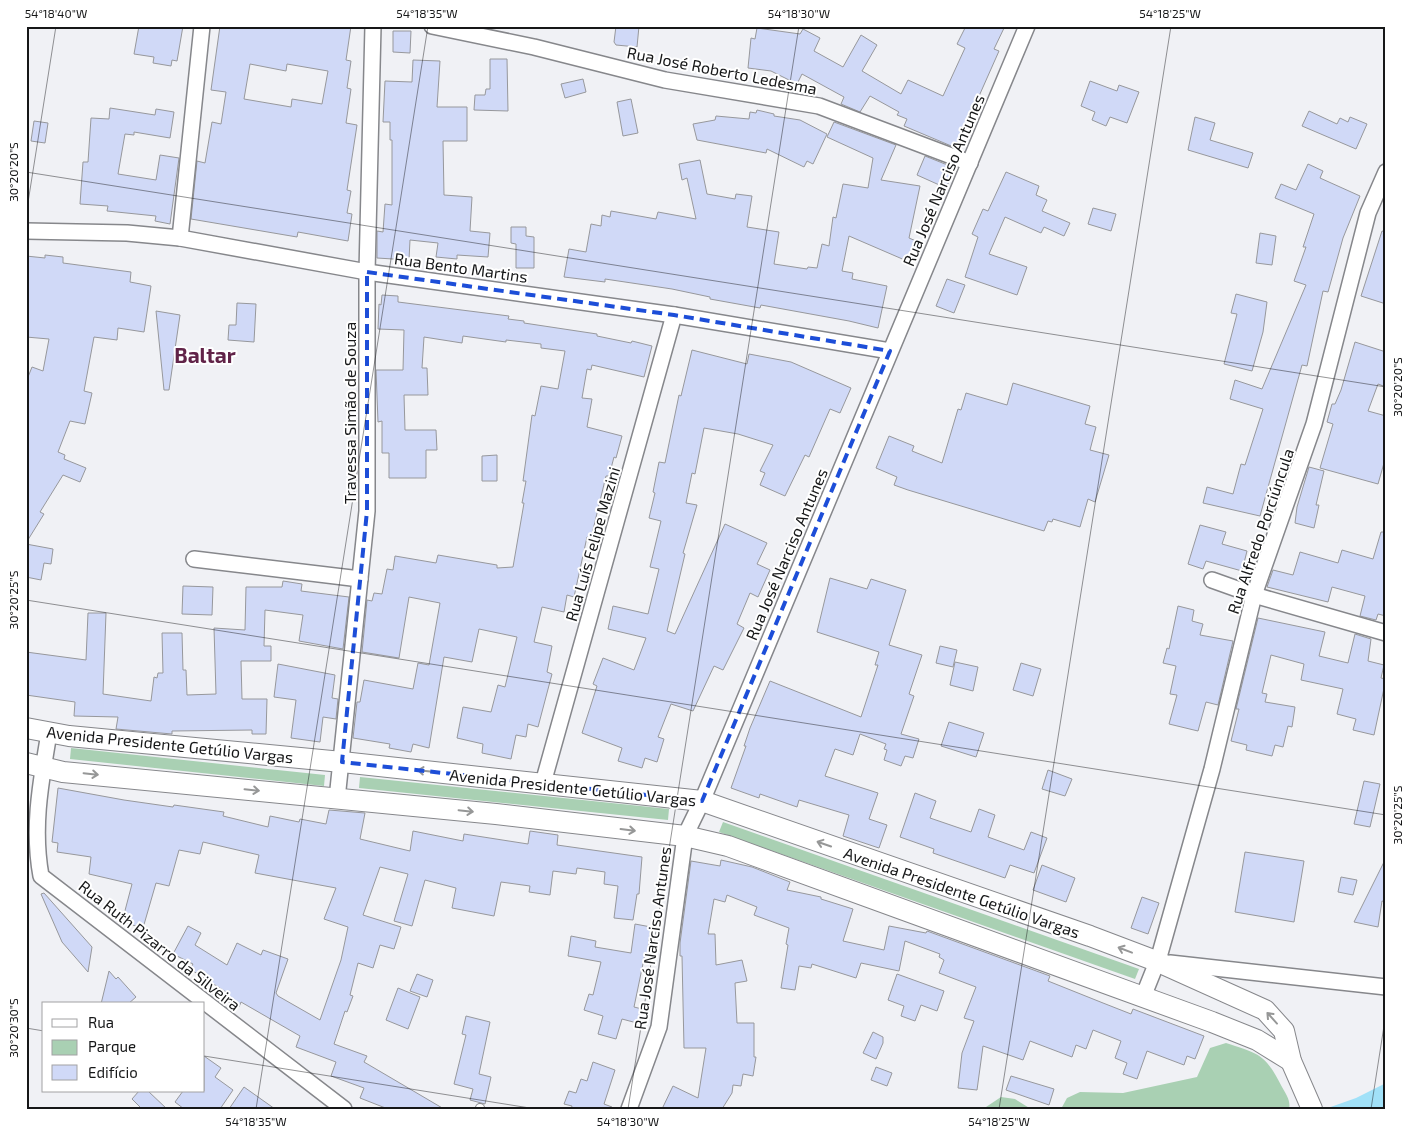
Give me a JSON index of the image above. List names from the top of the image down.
{
  "streets": {
    "main road": ["Avenida Presidente Getúlio Vargas"],
    "street": [
      "Rua José Roberto Ledesma",
      "Rua José Narciso Antunes",
      "Rua Bento Martins",
      "Travessa Simão de Souza",
      "Rua Alfredo Porciúncula",
      "Rua Luís Felipe Mazini",
      "Rua Ruth Pizarro da Silveira"
    ]
  },
  "crossings": [
    ["Rua José Roberto Ledesma", "Rua José Narciso Antunes"],
    ["Rua José Narciso Antunes", "Rua Bento Martins"],
    ["Rua José Narciso Antunes", "Avenida Presidente Getúlio Vargas"],
    ["Rua Bento Martins", "Travessa Simão de Souza"],
    ["Rua Bento Martins", "Rua Luís Felipe Mazini"],
    ["Travessa Simão de Souza", "Avenida Presidente Getúlio Vargas"],
    ["Rua Alfredo Porciúncula", "Avenida Presidente Getúlio Vargas"],
    ["Rua Luís Felipe Mazini", "Avenida Presidente Getúlio Vargas"],
    ["Avenida Presidente Getúlio Vargas", "Rua Ruth Pizarro da Silveira"]
  ],
  "districts": ["Baltar"],
  "legend": ["Rua", "Parque", "Edifício"],
  "coordinates": [
    "54°18'40\"W",
    "54°18'35\"W",
    "54°18'30\"W",
    "54°18'25\"W",
    "30°20'20\"S",
    "30°20'25\"S",
    "30°20'30\"S"
  ]
}
